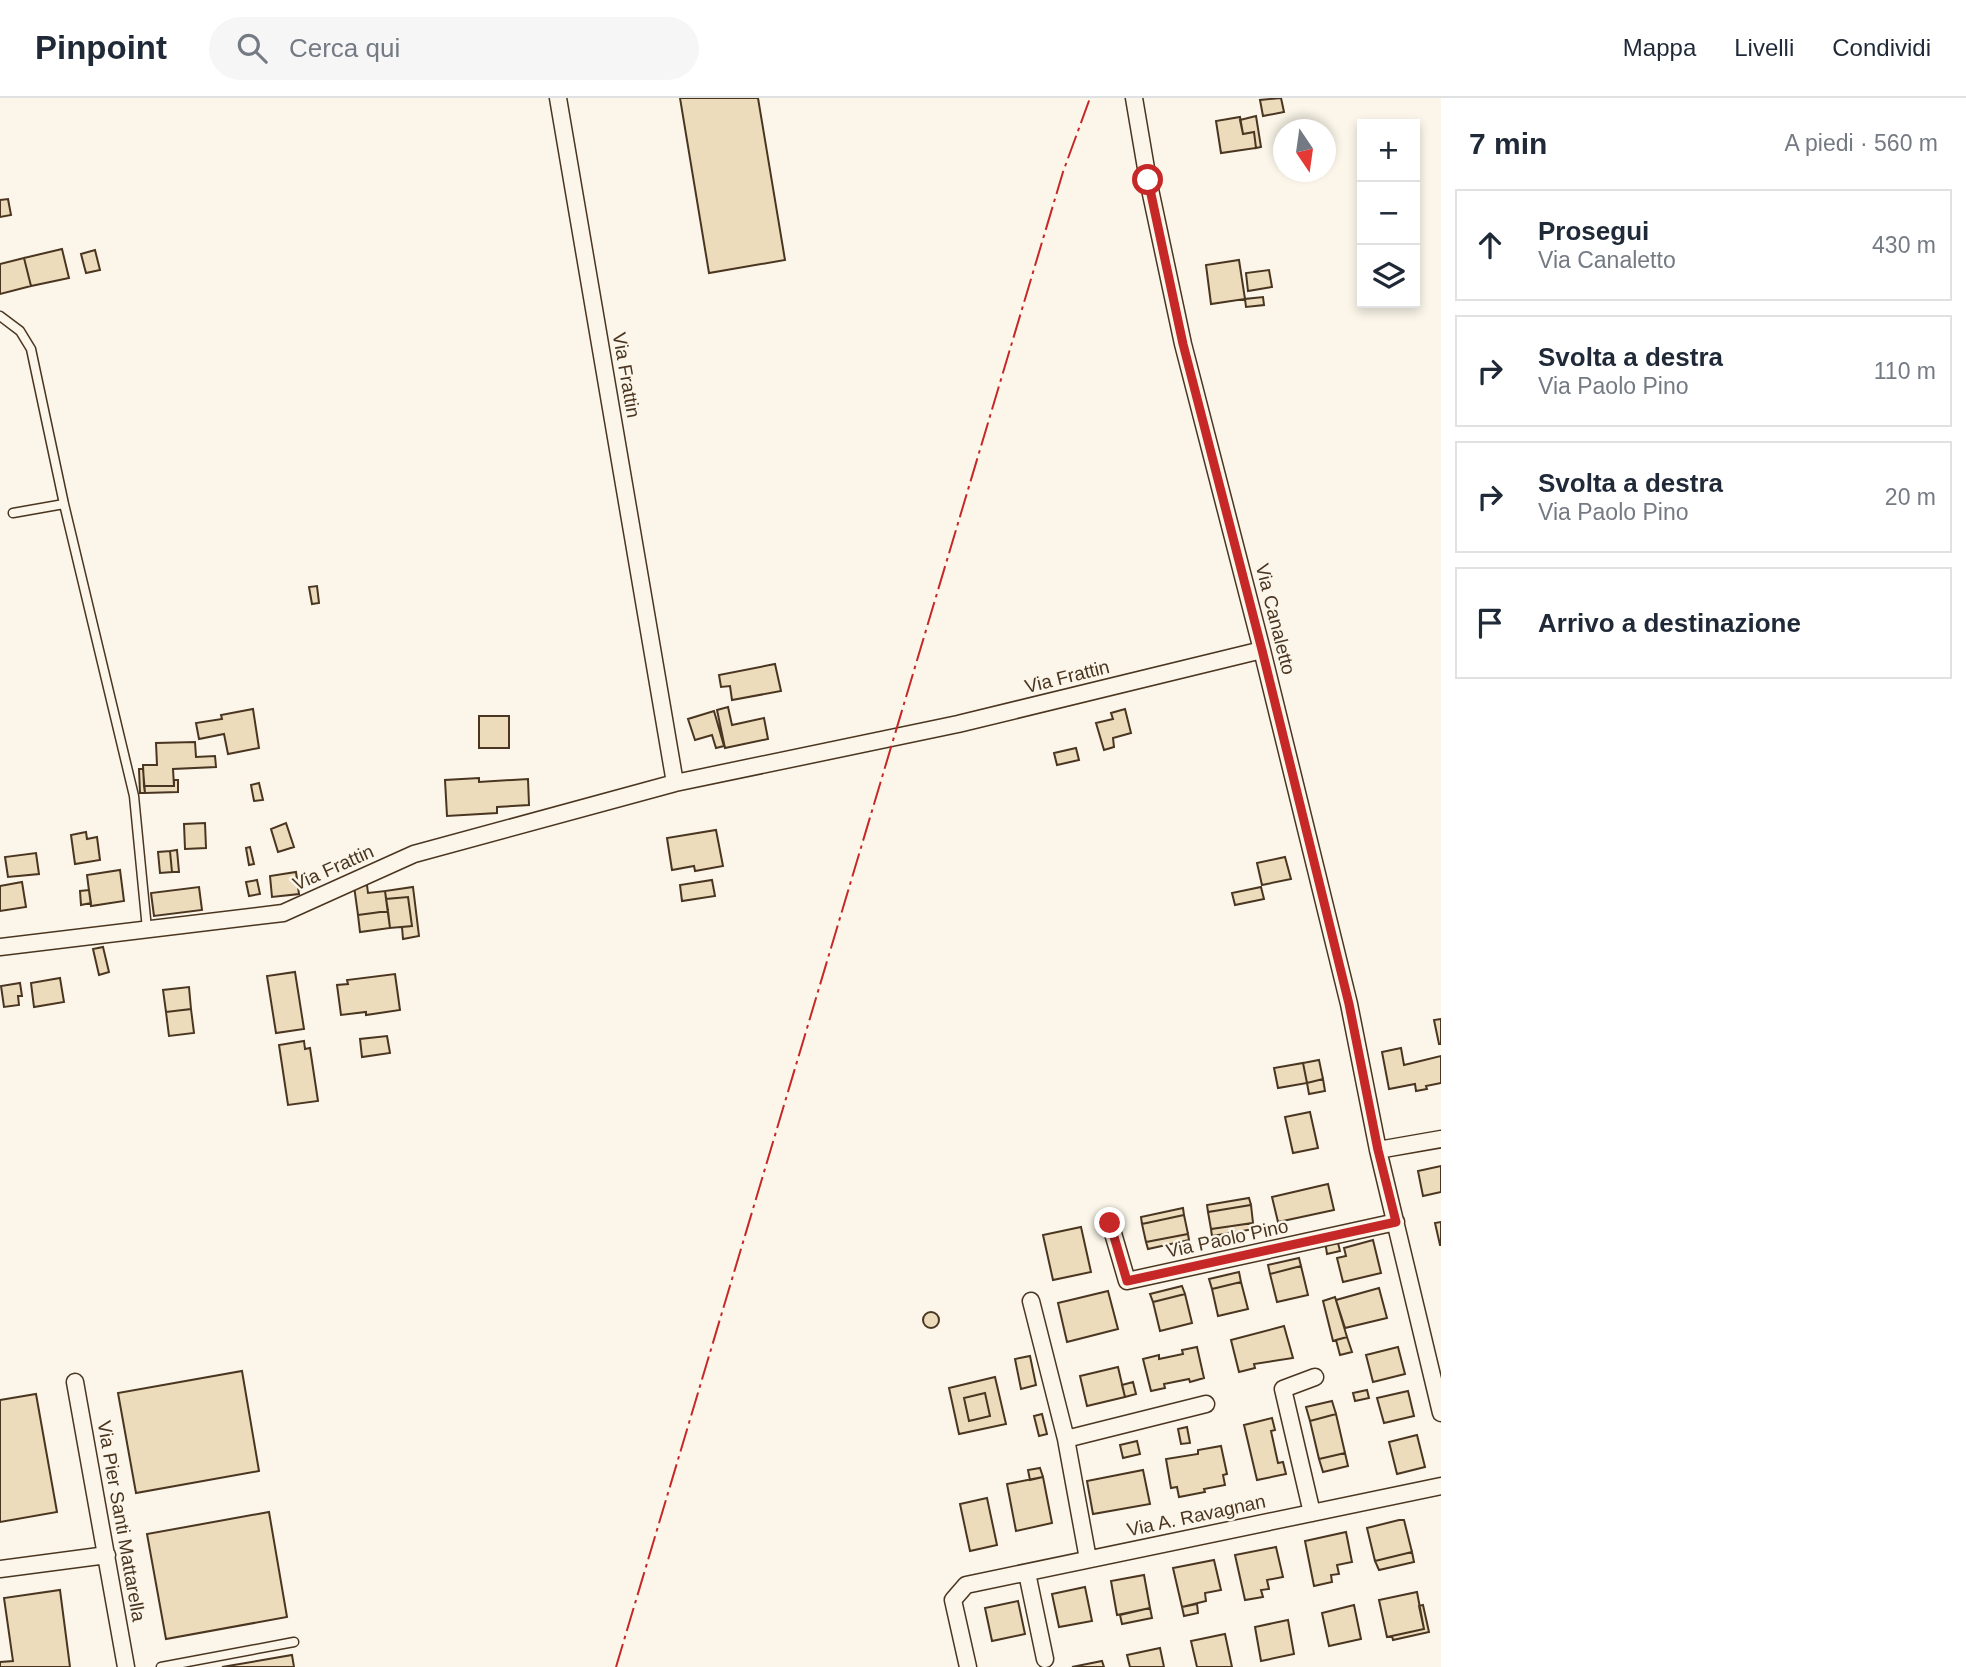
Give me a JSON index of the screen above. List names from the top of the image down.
{
  "streets": {
    "street": [
      "Via Frattin",
      "Via Canaletto",
      "Via Paolo Pino",
      "Via A. Ravagnan",
      "Via Pier Santi Mattarella"
    ]
  },
  "crossings": [
    ["Via Frattin", "Via Canaletto"],
    ["Via Canaletto", "Via Paolo Pino"]
  ],
  "north": "bottom",
  "page": {
    "header": "Pinpoint",
    "search": "Cerca qui",
    "nav": ["Mappa", "Livelli", "Condividi"],
    "heading": ["7 min", "A piedi · 560 m"],
    "map_buttons": ["+", "−"],
    "list": [
      ["Prosegui", "Via Canaletto", "430 m"],
      ["Svolta a destra", "Via Paolo Pino", "110 m"],
      ["Svolta a destra", "Via Paolo Pino", "20 m"],
      "Arrivo a destinazione"
    ]
  }
}
